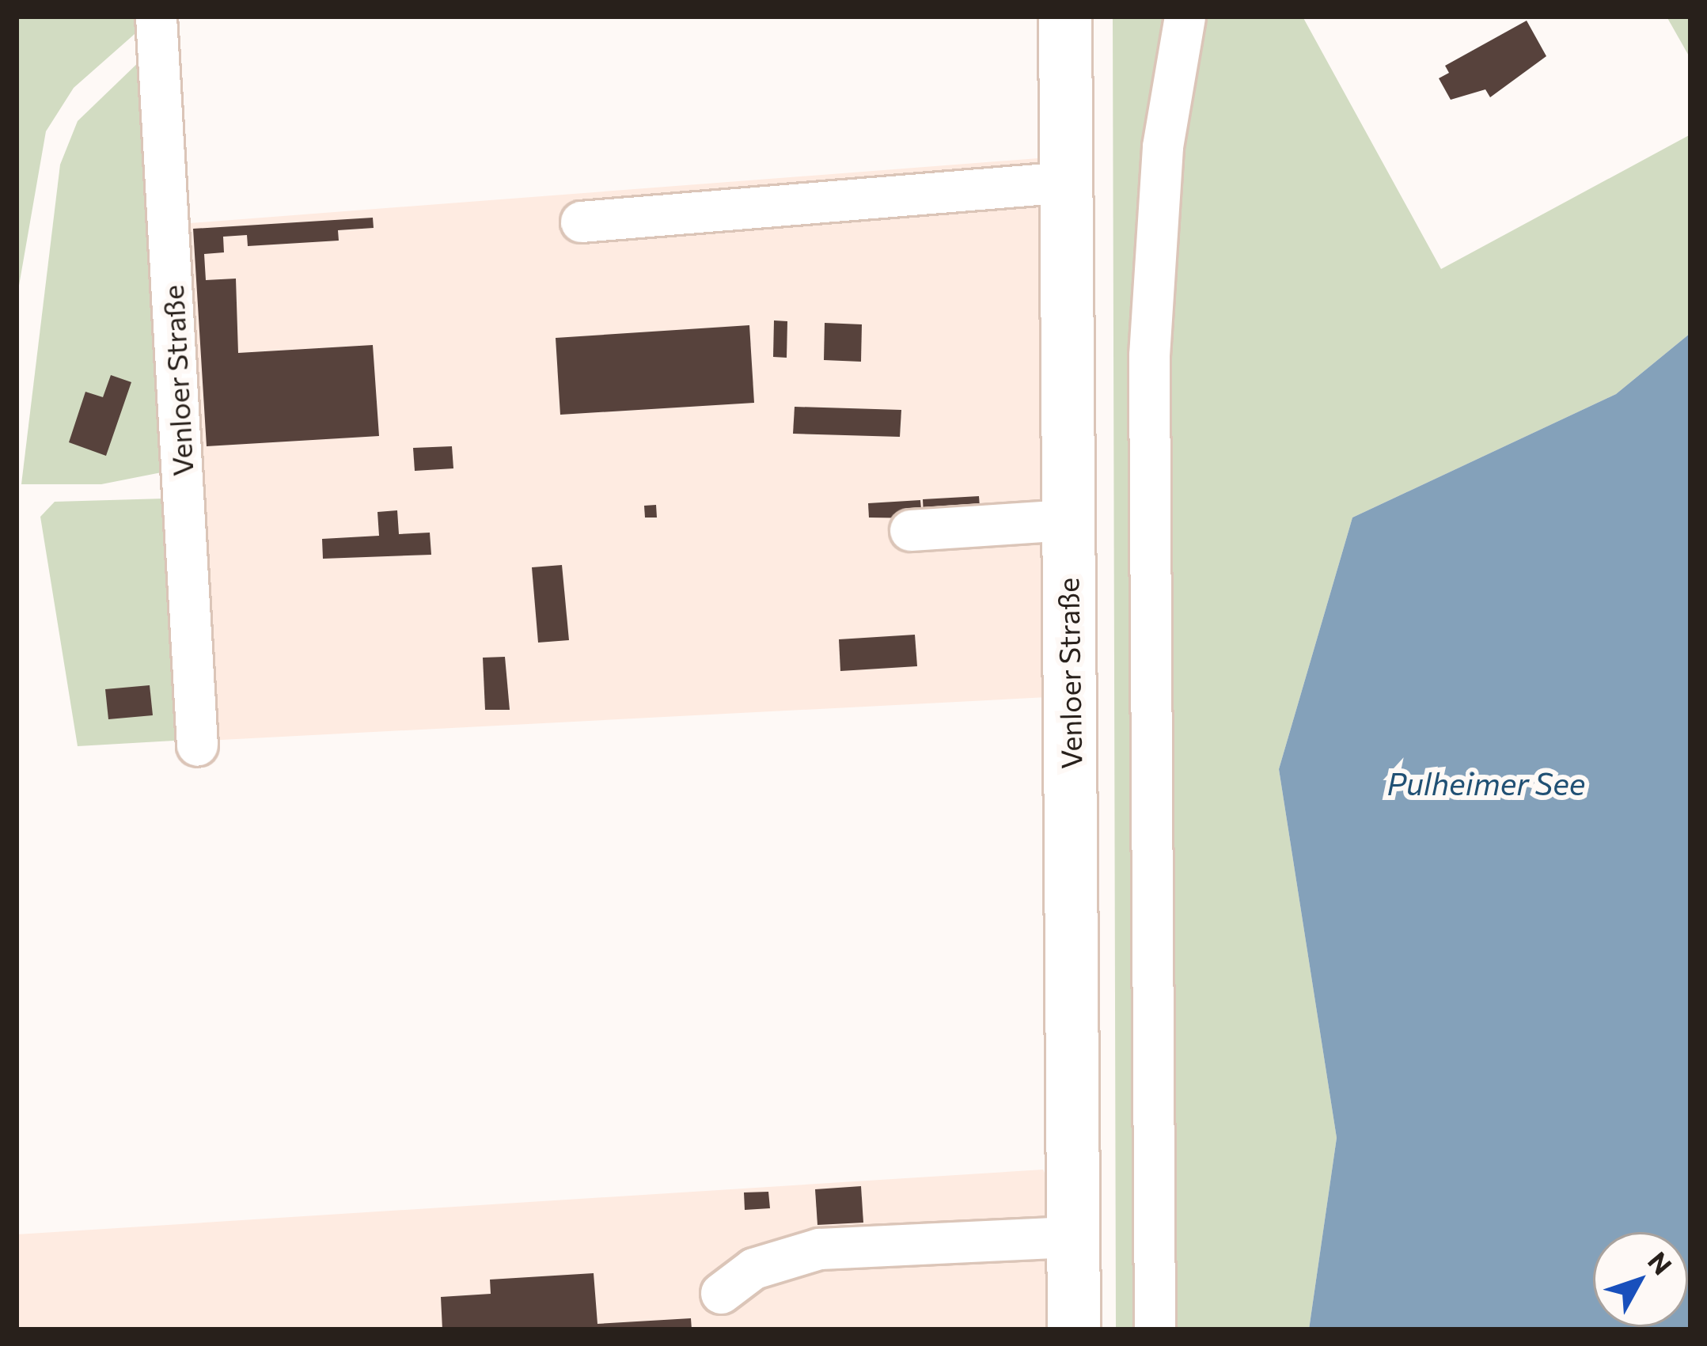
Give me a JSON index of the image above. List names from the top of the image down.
{
  "streets": {
    "main road": ["Venloer Straße"]
  },
  "water": ["Pulheimer See"],
  "north": "top right"
}
